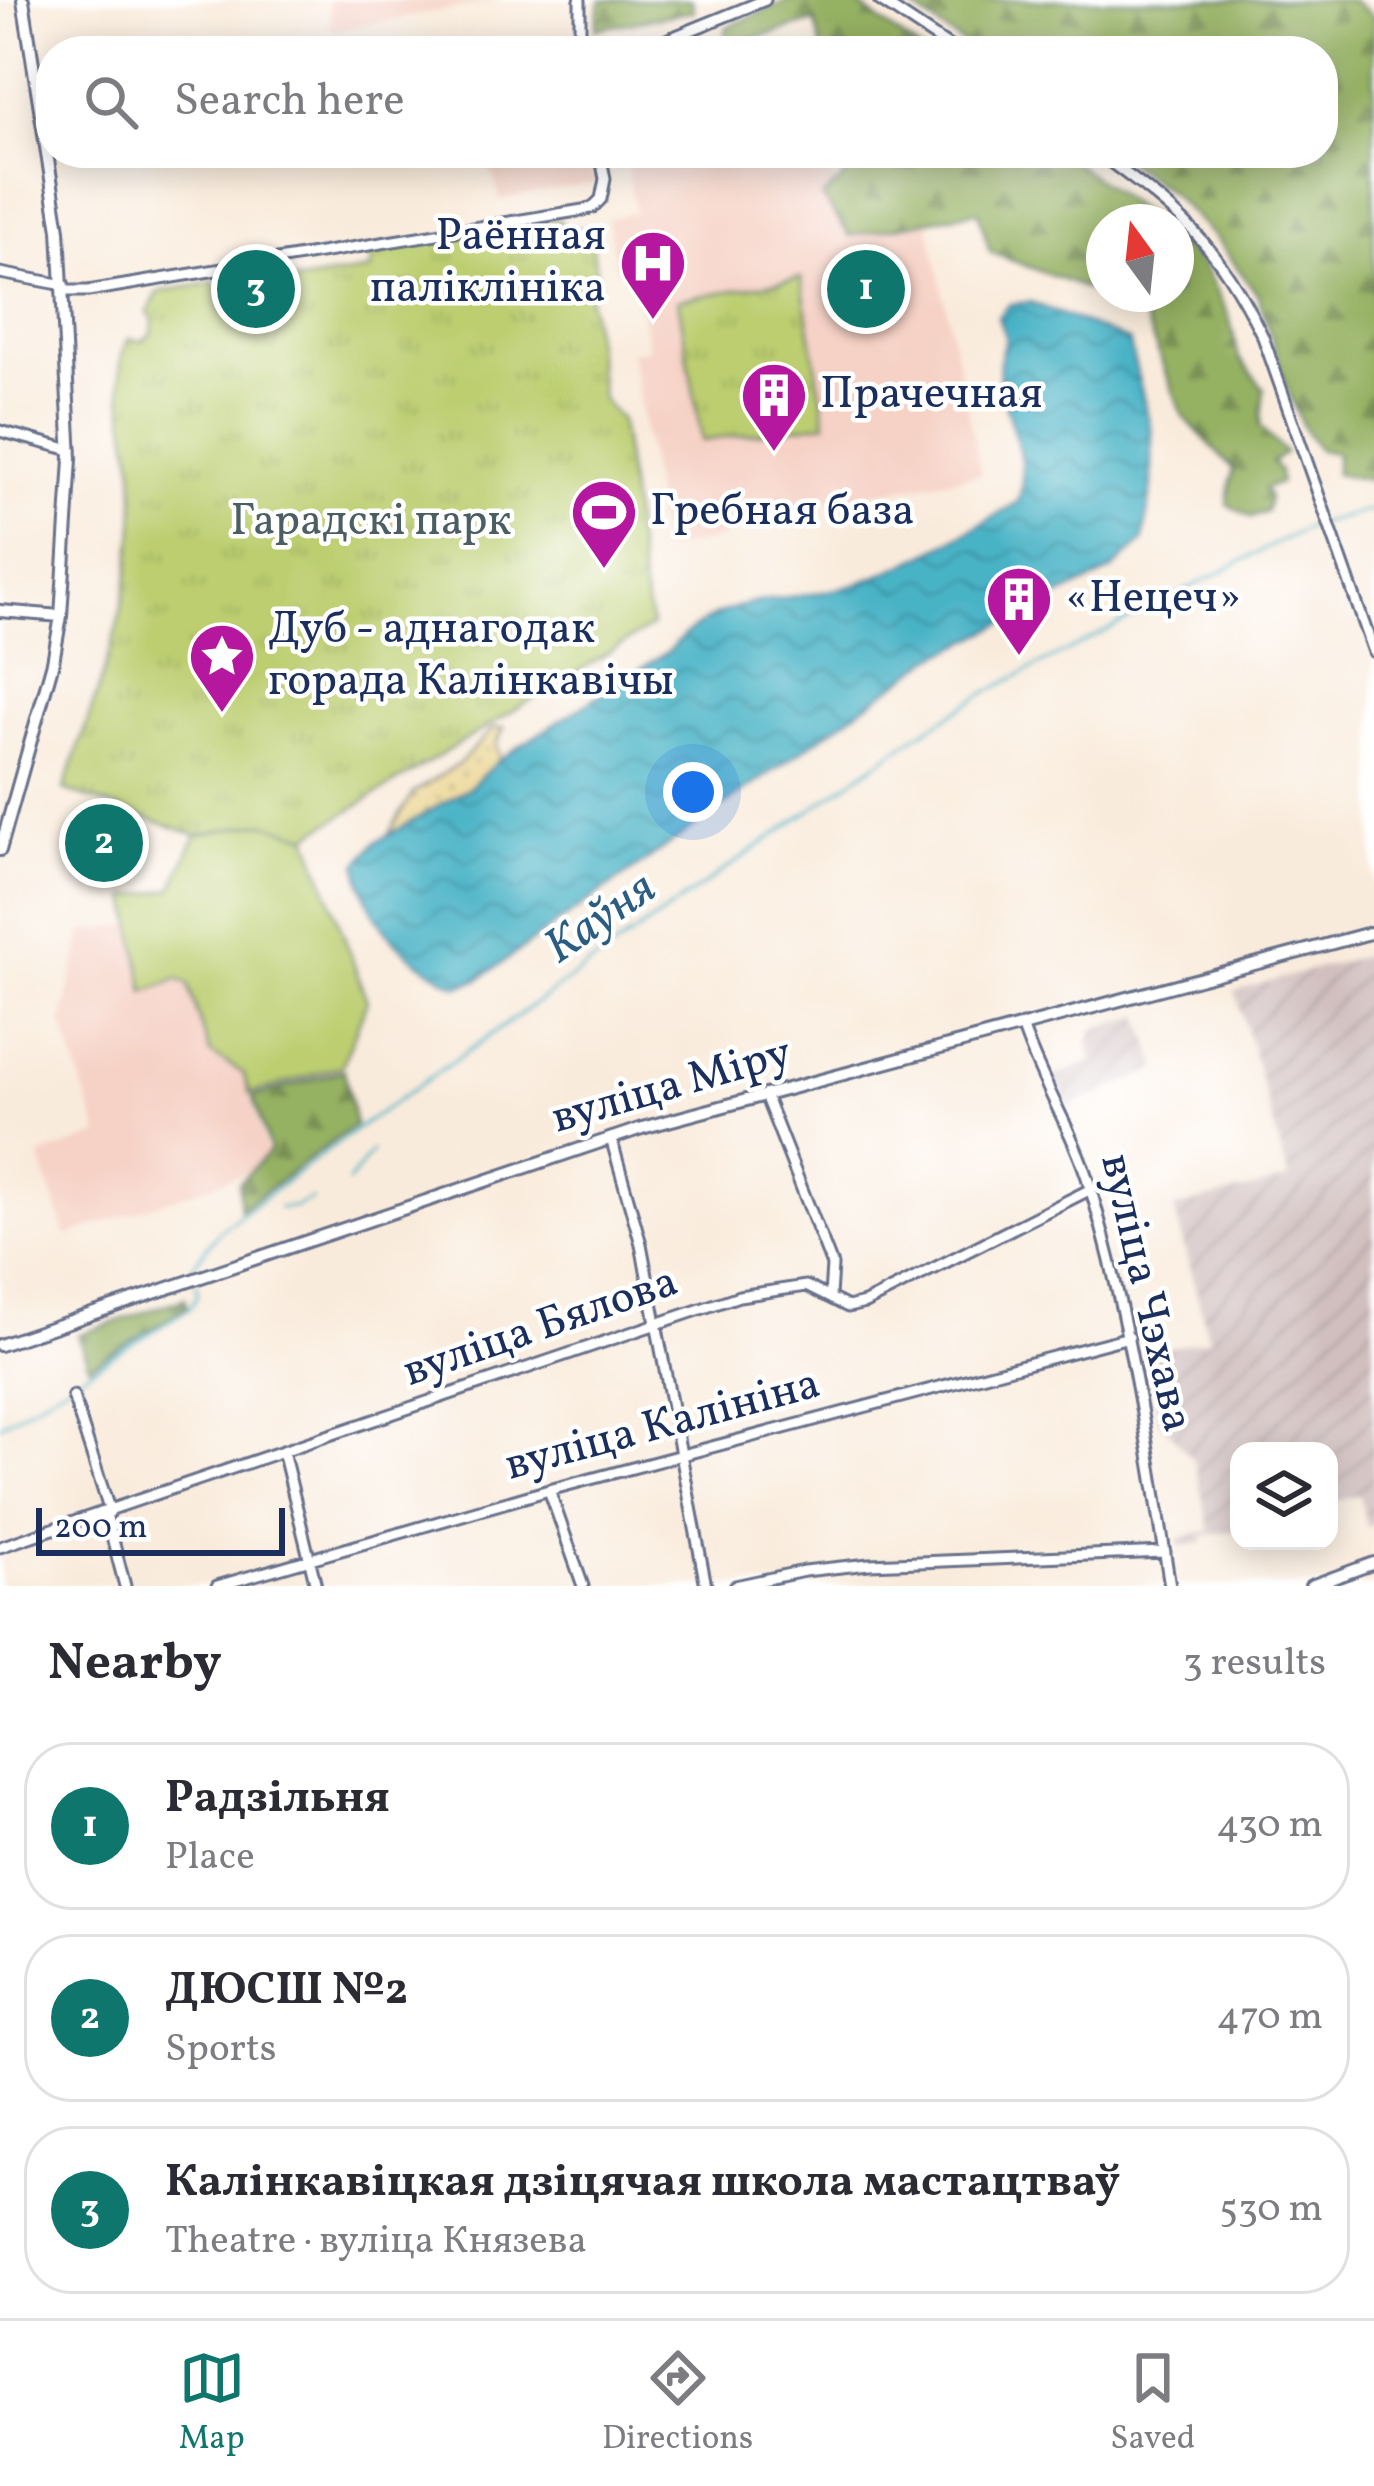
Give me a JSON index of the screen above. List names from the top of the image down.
{
  "streets": {
    "main road": ["вуліца Міру"],
    "street": ["вуліца Чэхава", "вуліца Бялова", "вуліца Калініна"]
  },
  "crossings": [
    ["вуліца Міру", "вуліца Чэхава"],
    ["вуліца Чэхава", "вуліца Бялова"],
    ["вуліца Чэхава", "вуліца Калініна"]
  ],
  "water": ["Каўня"],
  "parks": ["Гарадскі парк"],
  "places": {
    "hospital": ["Раённая паліклініка"],
    "building": ["Прачечная", "«Нецеч»"],
    "sports": ["Гребная база"],
    "place": ["Дуб - аднагодак горада Калінкавічы"]
  },
  "scale_bar": "200 m",
  "north": "top",
  "page": {
    "search": "Search here",
    "pins": ["1", "3", "2"],
    "scale": "200 m",
    "heading": ["Nearby", "3 results"],
    "list": [
      {
        "mark": "1",
        "name": "Радзільня",
        "note": "Place",
        "value": "430 m"
      },
      {
        "mark": "2",
        "name": "ДЮСШ №2",
        "note": "Sports",
        "value": "470 m"
      },
      {
        "mark": "3",
        "name": "Калінкавіцкая дзіцячая школа мастацтваў",
        "note": "Theatre · вуліца Князева",
        "value": "530 m"
      }
    ],
    "nav": ["Map", "Directions", "Saved"]
  }
}
